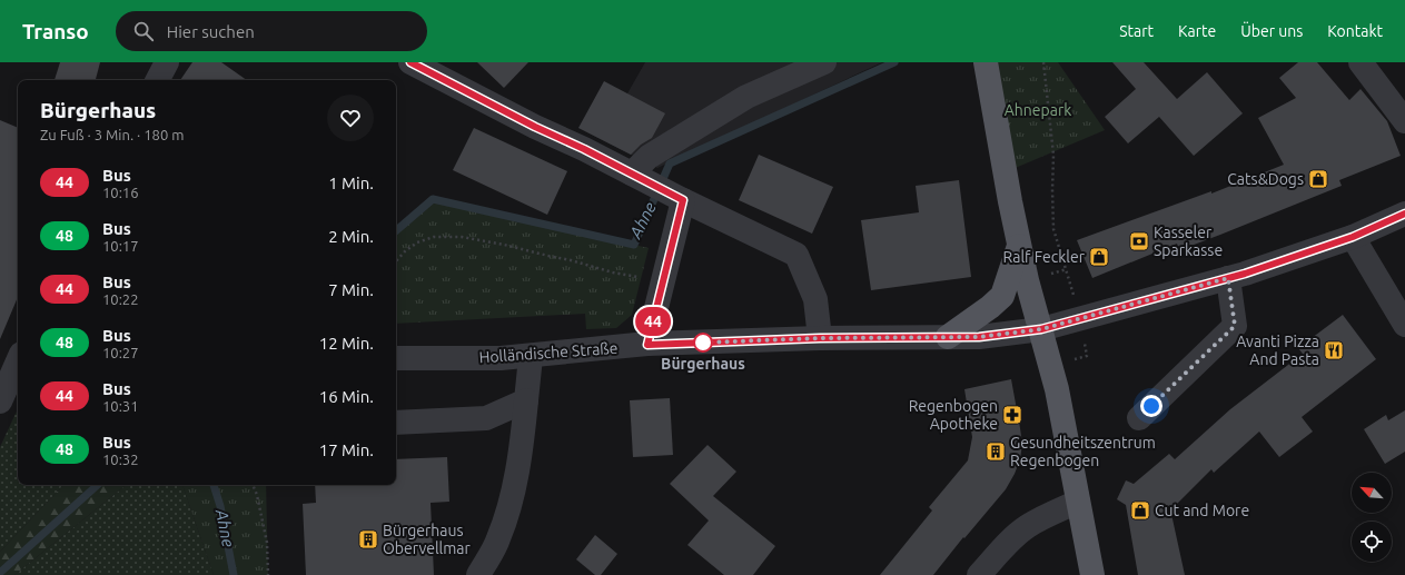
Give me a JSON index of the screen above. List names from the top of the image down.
{
  "streets": {
    "street": ["Holländische Straße"]
  },
  "water": ["Ahne"],
  "parks": ["Ahnepark"],
  "places": {
    "shop": ["Cats&Dogs", "Ralf Feckler", "Cut and More"],
    "bank": ["Kasseler Sparkasse"],
    "other": ["Bürgerhaus"],
    "restaurant": ["Avanti Pizza And Pasta"],
    "pharmacy": ["Regenbogen Apotheke"],
    "building": ["Gesundheitszentrum Regenbogen", "Bürgerhaus Obervellmar"]
  },
  "lines": ["bus line 44"],
  "north": "top left",
  "page": {
    "header": "Transo",
    "search": "Hier suchen",
    "nav": [
      "Start",
      "Karte",
      "Über uns",
      "Kontakt"
    ],
    "on_map": "44",
    "heading": ["Bürgerhaus", "Zu Fuß · 3 Min. · 180 m"],
    "list": [
      {
        "mark": "44",
        "name": "Bus",
        "note": "10:16",
        "value": "1 Min."
      },
      {
        "mark": "48",
        "name": "Bus",
        "note": "10:17",
        "value": "2 Min."
      },
      {
        "mark": "44",
        "name": "Bus",
        "note": "10:22",
        "value": "7 Min."
      },
      {
        "mark": "48",
        "name": "Bus",
        "note": "10:27",
        "value": "12 Min."
      },
      {
        "mark": "44",
        "name": "Bus",
        "note": "10:31",
        "value": "16 Min."
      },
      {
        "mark": "48",
        "name": "Bus",
        "note": "10:32",
        "value": "17 Min."
      }
    ]
  }
}
